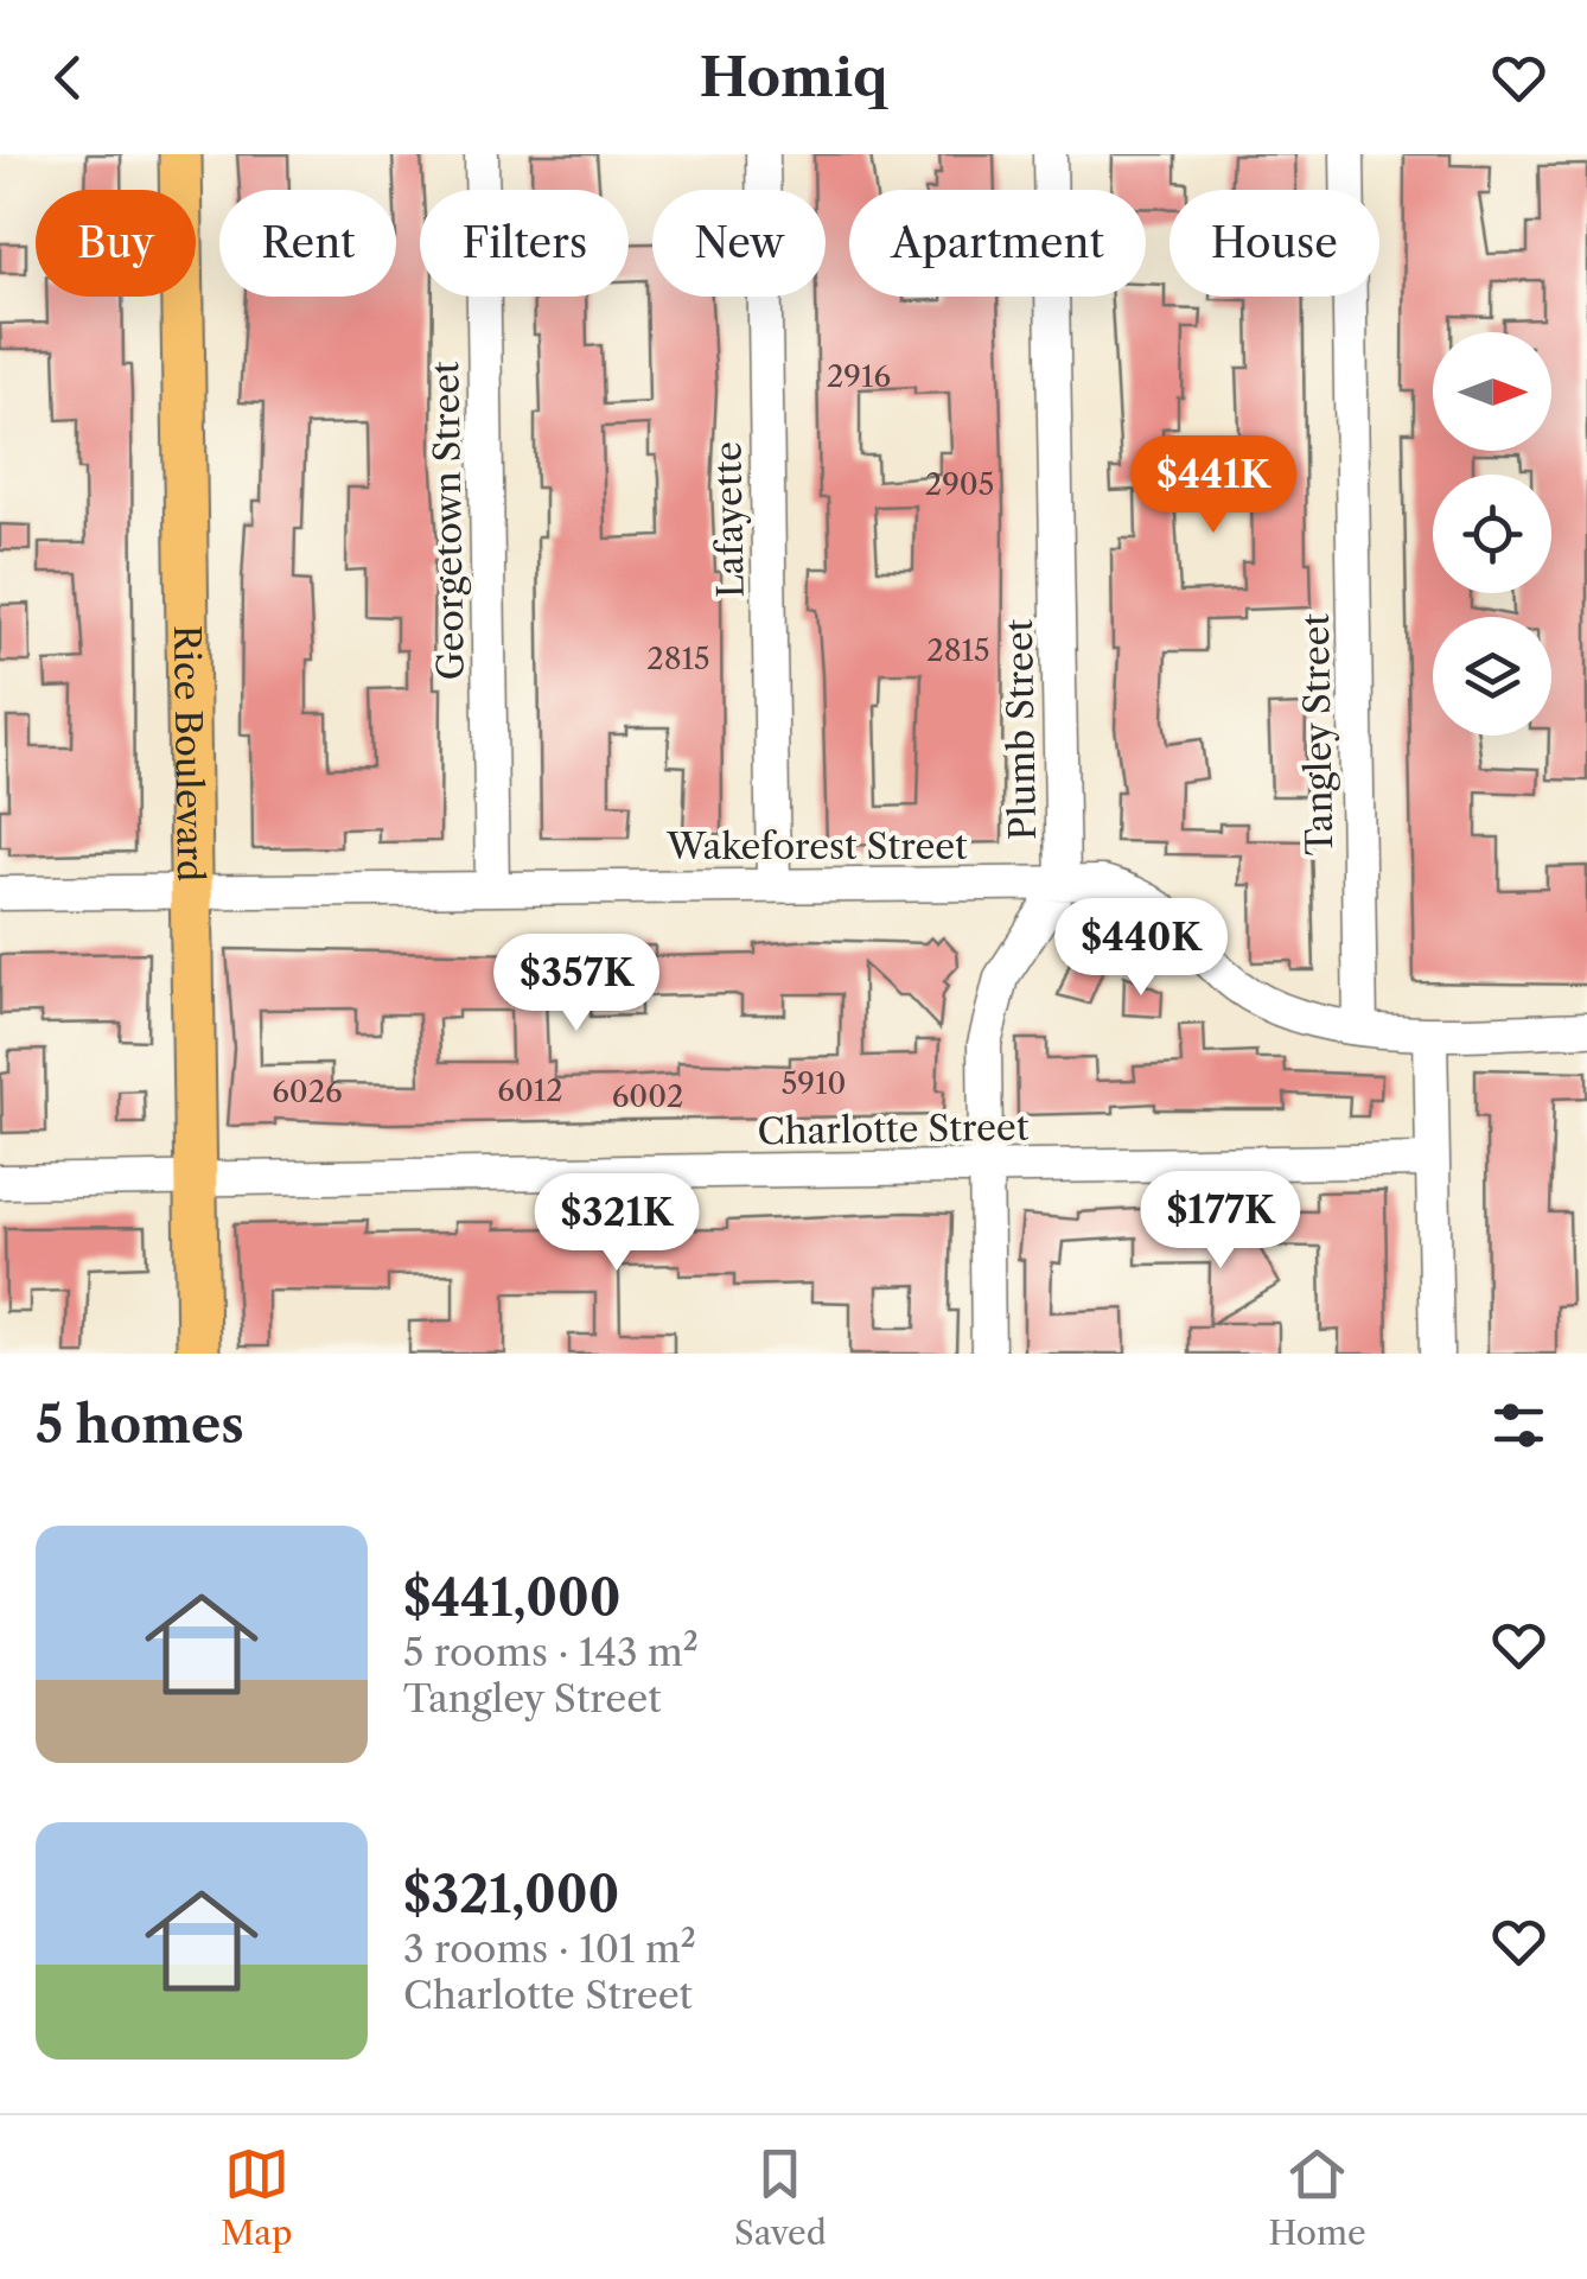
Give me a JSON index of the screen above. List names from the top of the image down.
{
  "streets": {
    "main road": ["Rice Boulevard"],
    "street": [
      "Lafayette",
      "Georgetown Street",
      "Plumb Street",
      "Tangley Street",
      "Wakeforest Street",
      "Charlotte Street"
    ]
  },
  "crossings": [
    ["Lafayette", "Wakeforest Street"],
    ["Georgetown Street", "Wakeforest Street"],
    ["Plumb Street", "Wakeforest Street"],
    ["Plumb Street", "Charlotte Street"],
    ["Tangley Street", "Wakeforest Street"],
    ["Rice Boulevard", "Wakeforest Street"],
    ["Rice Boulevard", "Charlotte Street"]
  ],
  "house_numbers": [
    "2916",
    "2905",
    "2815",
    "2815",
    "5910",
    "6012",
    "6026",
    "6002"
  ],
  "north": "right",
  "page": {
    "header": "Homiq",
    "chip": [
      "Buy",
      "Rent",
      "Filters",
      "New",
      "Apartment",
      "House"
    ],
    "price": [
      "$441K",
      "$440K",
      "$357K",
      "$177K",
      "$321K"
    ],
    "heading": "5 homes",
    "list": [
      {
        "name": "$441,000",
        "note": "5 rooms · 143 m² · Tangley Street"
      },
      {
        "name": "$321,000",
        "note": "3 rooms · 101 m² · Charlotte Street"
      }
    ],
    "tabs": ["Map", "Saved", "Home"]
  }
}
